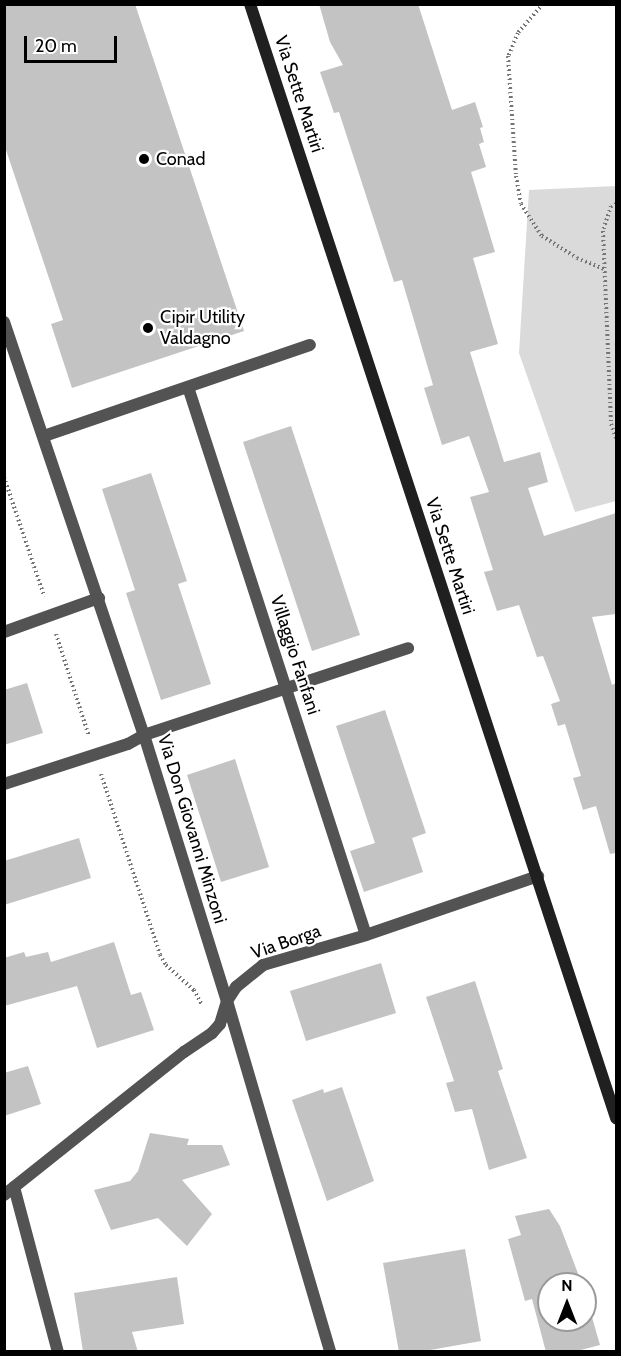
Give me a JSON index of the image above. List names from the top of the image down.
{
  "streets": {
    "main road": ["Via Sette Martiri"],
    "street": ["Villaggio Fanfani", "Via Don Giovanni Minzoni", "Via Borga"]
  },
  "crossings": [
    ["Via Sette Martiri", "Via Borga"],
    ["Villaggio Fanfani", "Via Borga"],
    ["Via Don Giovanni Minzoni", "Via Borga"]
  ],
  "places": ["Conad", "Cipir Utility Valdagno"],
  "scale_bar": "20 m",
  "north": "top"
}
